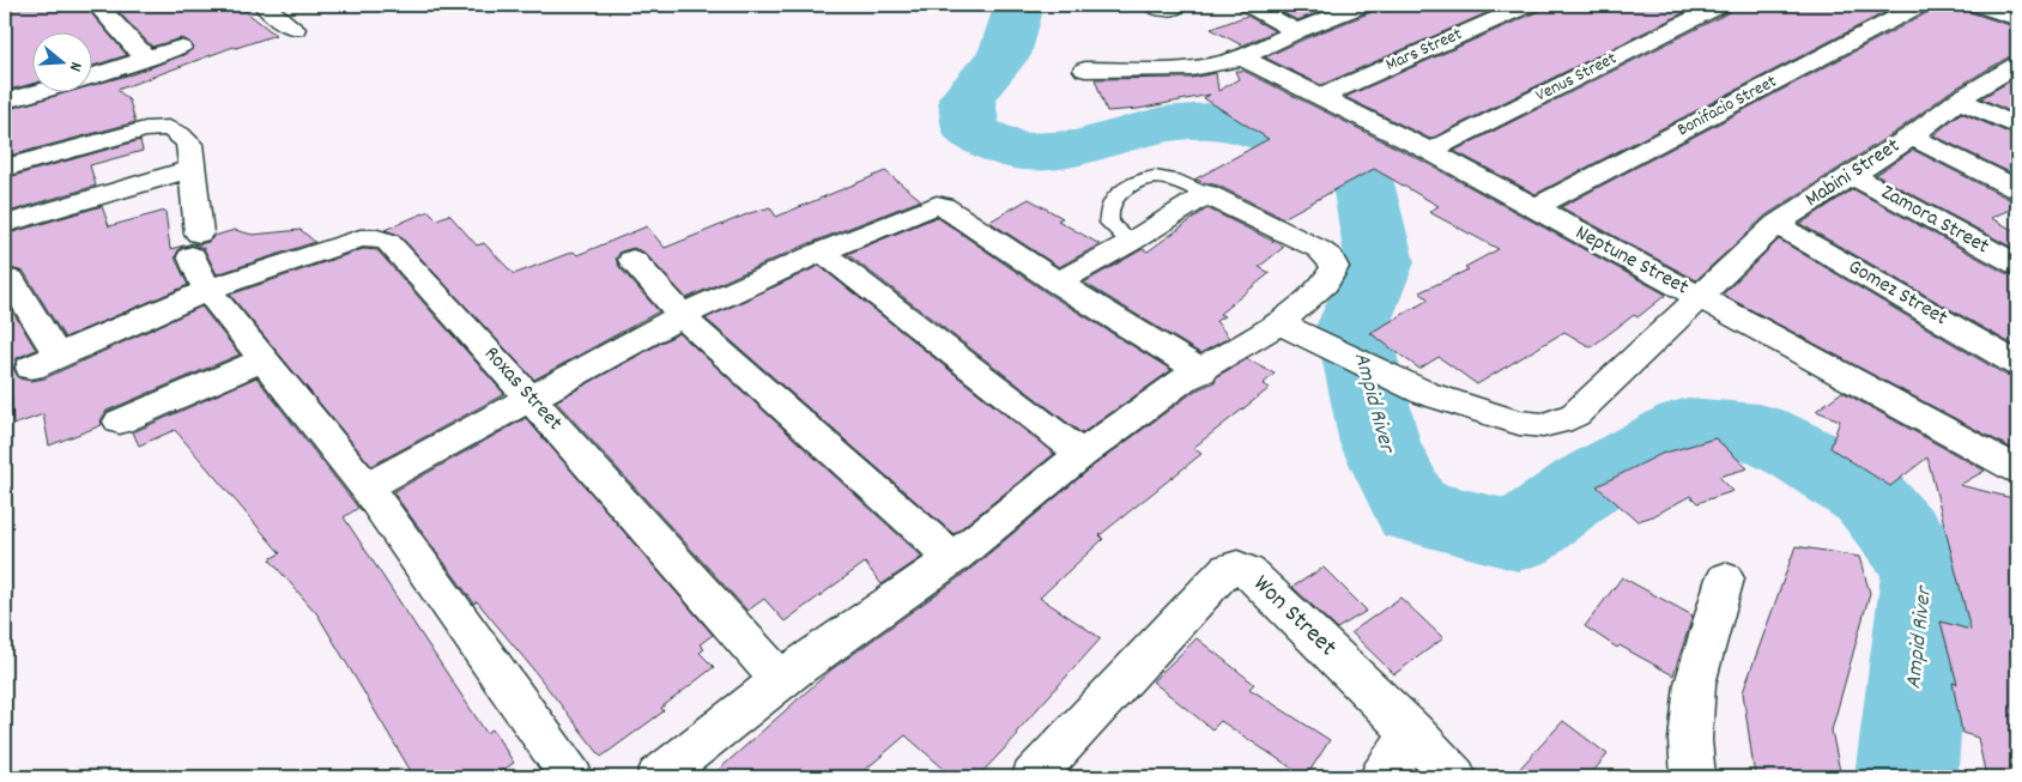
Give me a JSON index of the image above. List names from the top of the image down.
{
  "streets": {
    "street": [
      "Mars Street",
      "Venus Street",
      "Bonifacio Street",
      "Mabini Street",
      "Zamora Street",
      "Neptune Street",
      "Gomez Street",
      "Roxas Street",
      "Won Street"
    ]
  },
  "crossings": [
    ["Mars Street", "Neptune Street"],
    ["Venus Street", "Neptune Street"],
    ["Bonifacio Street", "Neptune Street"],
    ["Mabini Street", "Zamora Street"],
    ["Mabini Street", "Neptune Street"],
    ["Mabini Street", "Gomez Street"]
  ],
  "water": ["Ampid River"],
  "north": "right"
}
